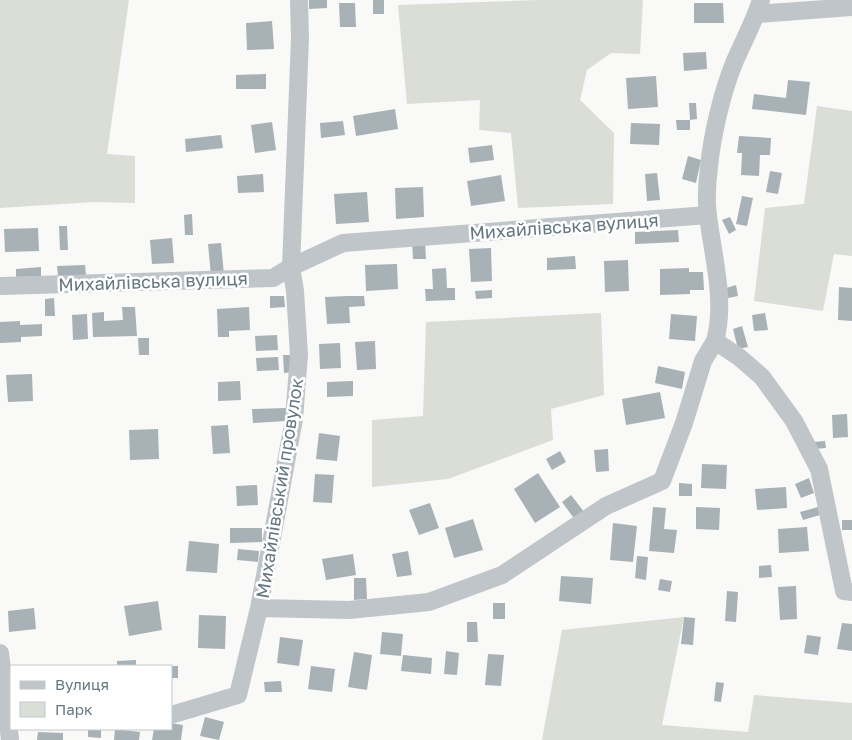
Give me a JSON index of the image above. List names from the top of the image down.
{
  "streets": {
    "street": ["Михайлівська вулиця", "Михайлівський провулок"]
  },
  "crossings": [
    ["Михайлівська вулиця", "Михайлівський провулок"]
  ],
  "legend": ["Вулиця", "Парк"]
}
